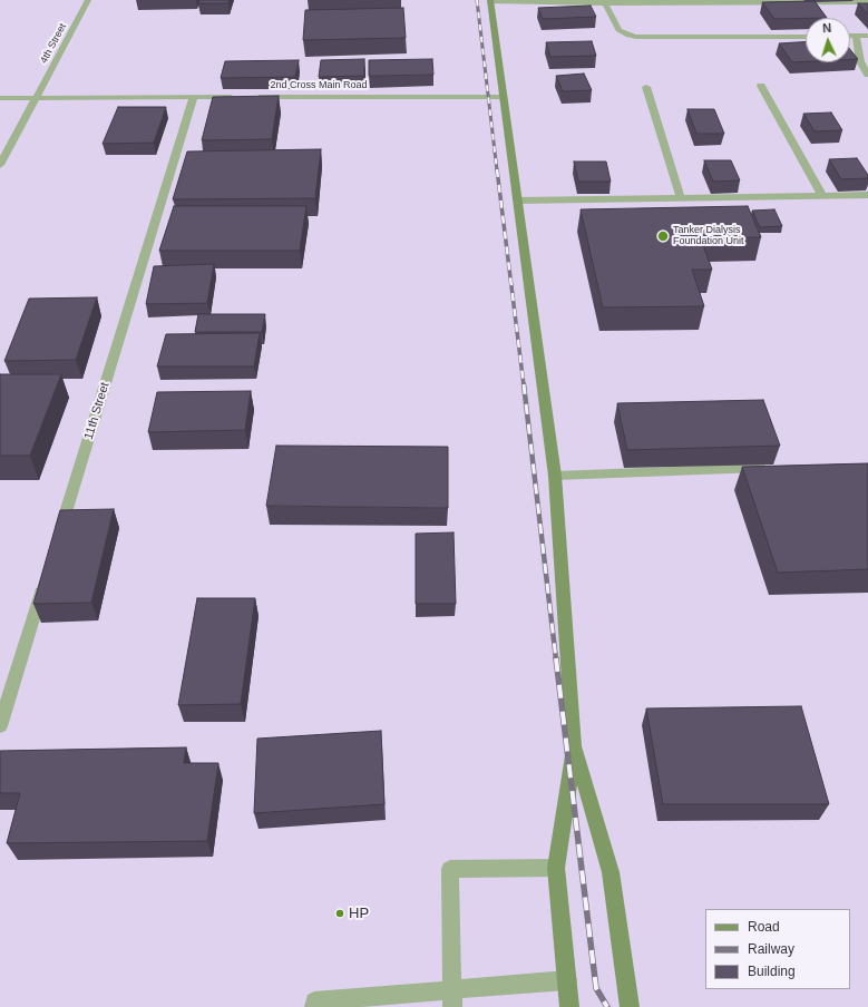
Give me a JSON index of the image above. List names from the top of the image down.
{
  "streets": {
    "street": ["4th Street", "2nd Cross Main Road", "11th Street"]
  },
  "places": ["Tanker Dialysis Foundation Unit", "HP"],
  "legend": ["Road", "Railway", "Building"],
  "north": "top"
}
